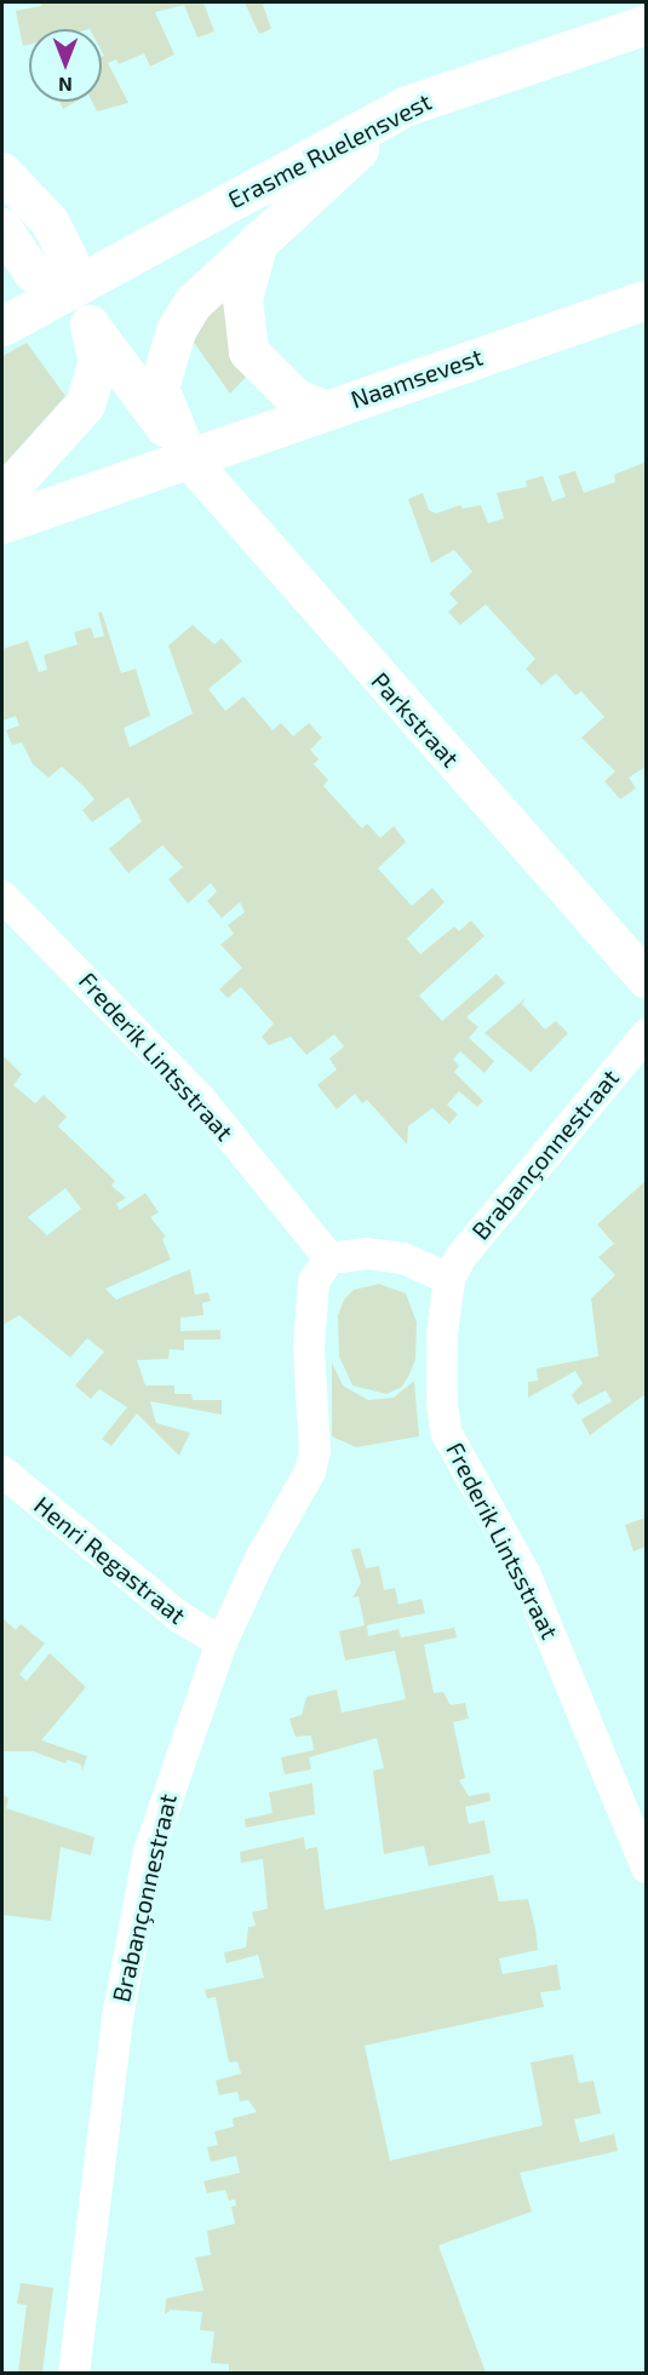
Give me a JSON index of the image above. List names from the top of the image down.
{
  "streets": {
    "main road": ["Erasme Ruelensvest", "Naamsevest"],
    "street": [
      "Parkstraat",
      "Frederik Lintsstraat",
      "Brabançonnestraat",
      "Henri Regastraat"
    ]
  },
  "crossings": [
    ["Naamsevest", "Parkstraat"],
    ["Frederik Lintsstraat", "Brabançonnestraat"],
    ["Brabançonnestraat", "Henri Regastraat"]
  ],
  "north": "bottom"
}
